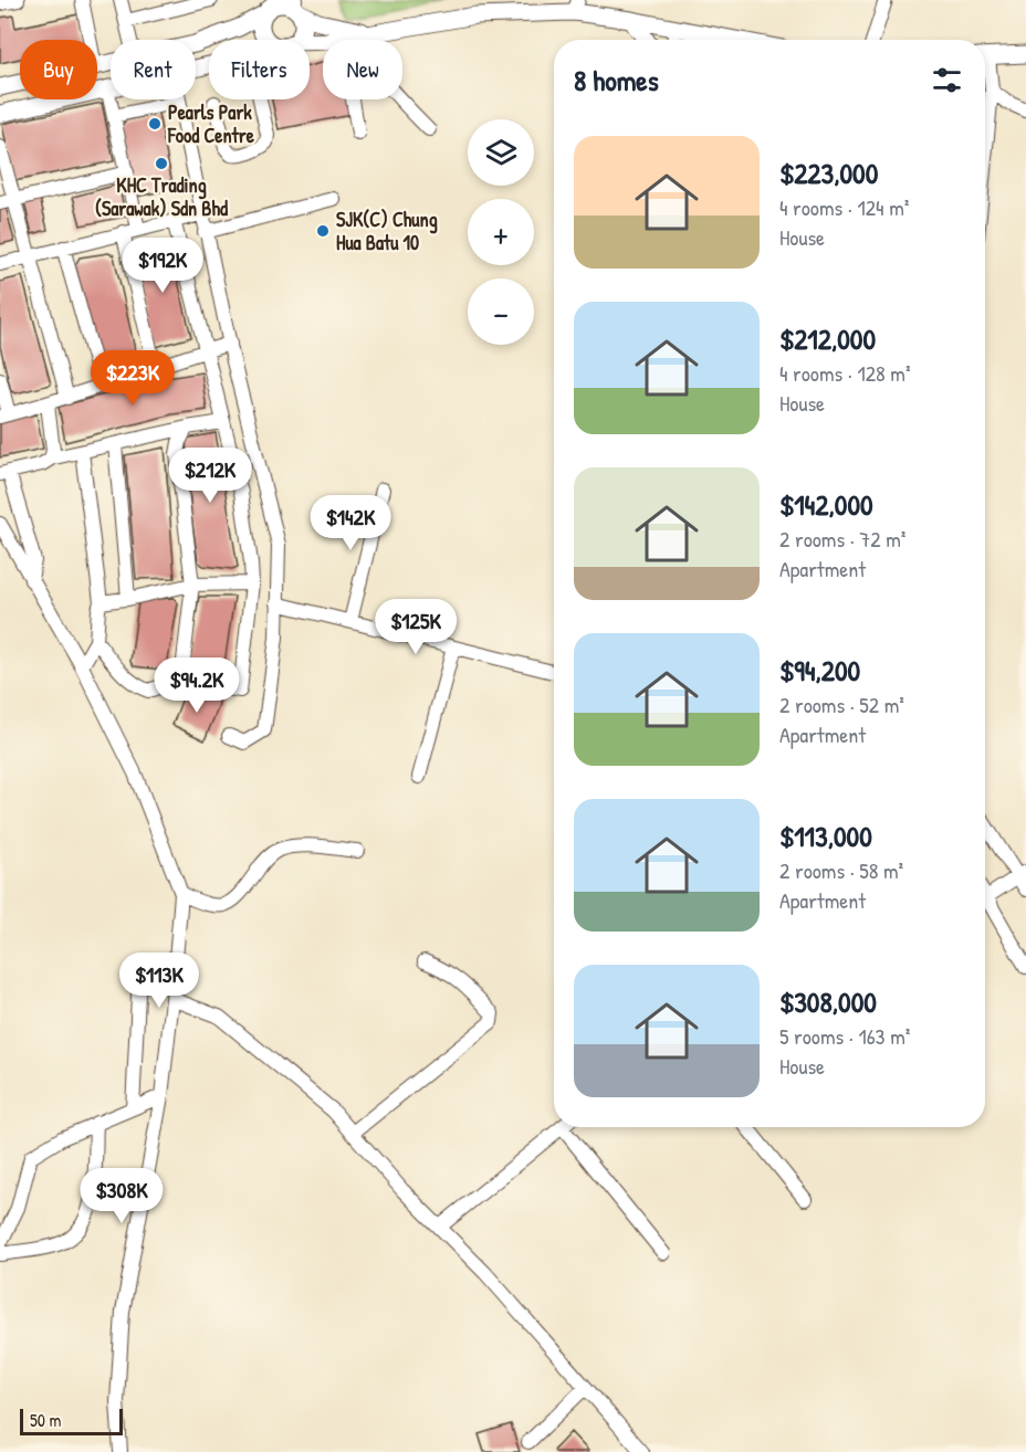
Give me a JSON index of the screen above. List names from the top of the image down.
{
  "places": ["Pearls Park Food Centre", "KHC Trading (Sarawak) Sdn Bhd", "SJK(C) Chung Hua Batu 10"],
  "scale_bar": "50 m",
  "page": {
    "chip": [
      "Buy",
      "Rent",
      "Filters",
      "New"
    ],
    "heading": "8 homes",
    "map_buttons": ["+", "−"],
    "list": [
      {
        "name": "$223,000",
        "note": "4 rooms · 124 m² · House"
      },
      {
        "name": "$212,000",
        "note": "4 rooms · 128 m² · House"
      },
      {
        "name": "$142,000",
        "note": "2 rooms · 72 m² · Apartment"
      },
      {
        "name": "$94,200",
        "note": "2 rooms · 52 m² · Apartment"
      },
      {
        "name": "$113,000",
        "note": "2 rooms · 58 m² · Apartment"
      },
      {
        "name": "$308,000",
        "note": "5 rooms · 163 m² · House"
      }
    ],
    "price": [
      "$192K",
      "$223K",
      "$212K",
      "$142K",
      "$125K",
      "$94.2K",
      "$113K",
      "$308K"
    ],
    "scale": "50 m"
  }
}
